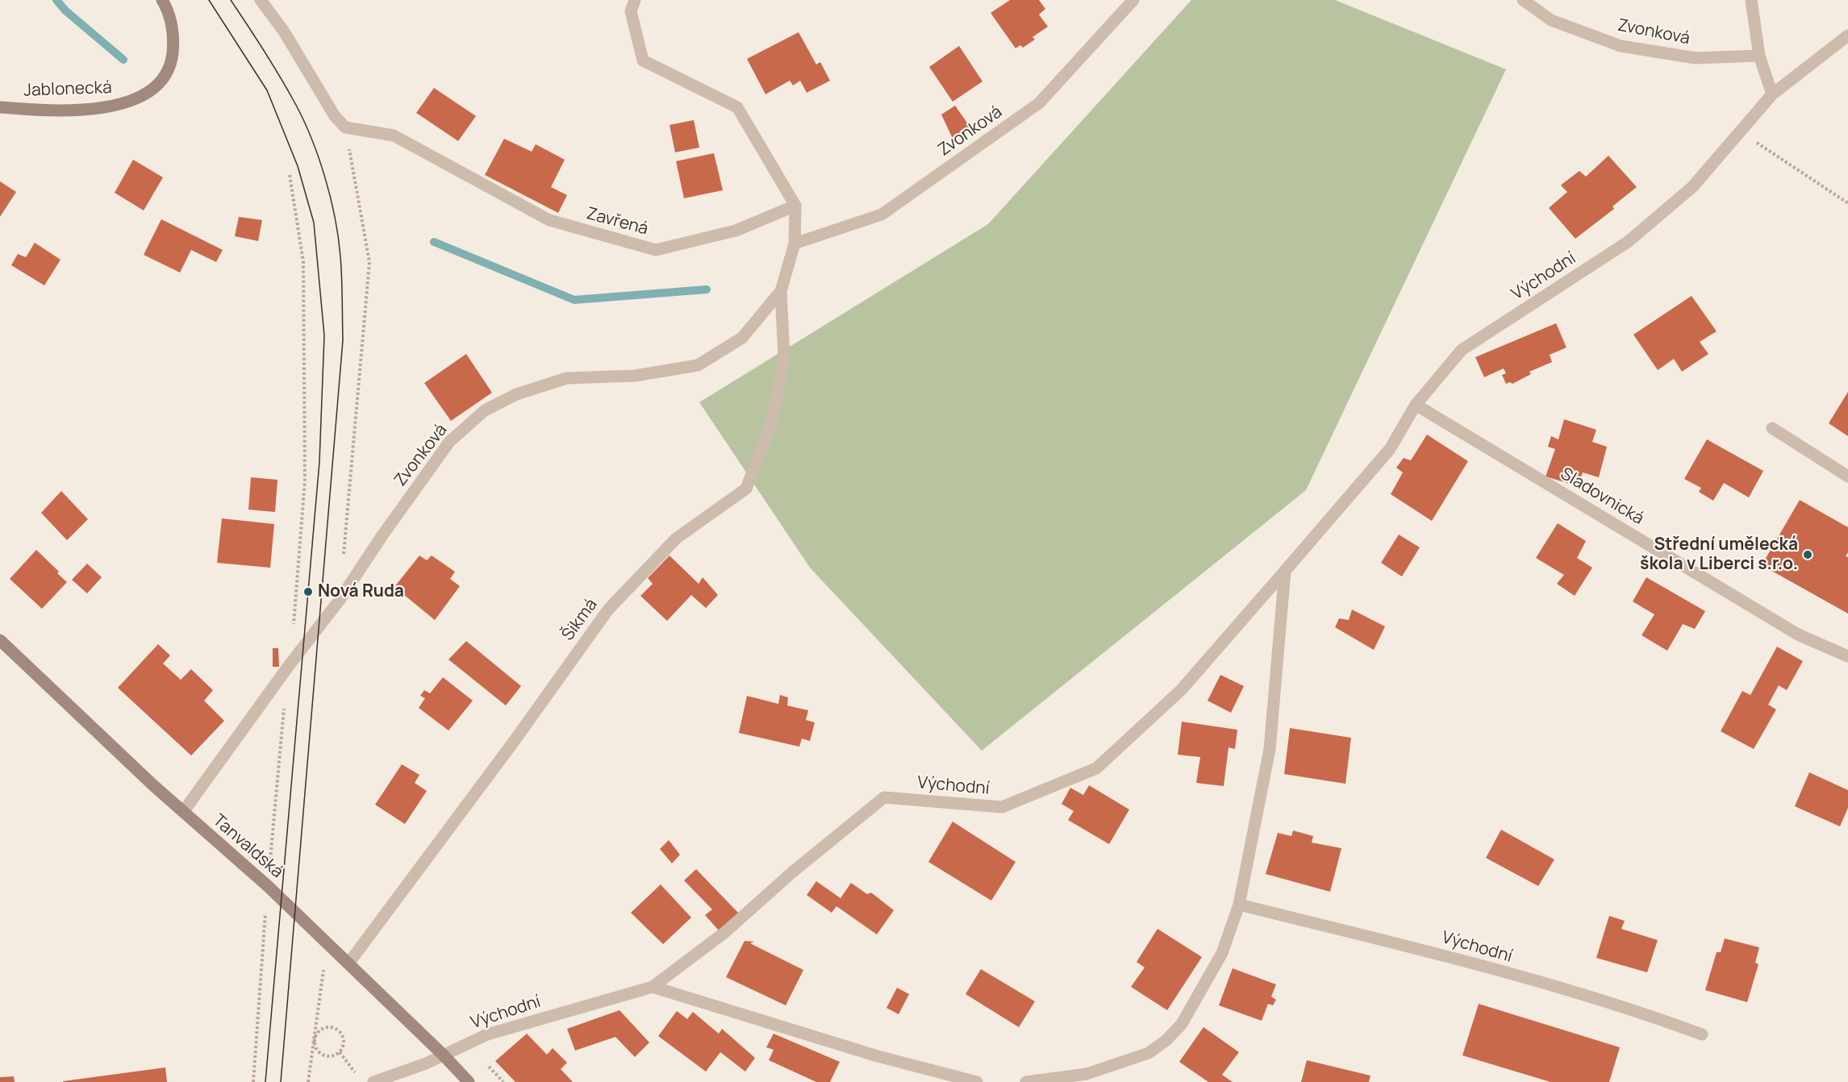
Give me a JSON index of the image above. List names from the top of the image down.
{
  "streets": {
    "main road": ["Jablonecká", "Tanvaldská"],
    "street": [
      "Zvonková",
      "Zavřená",
      "Východní",
      "Sladovnická",
      "Šikmá"
    ]
  },
  "crossings": [
    ["Zvonková", "Zavřená"],
    ["Zvonková", "Šikmá"],
    ["Zvonková", "Tanvaldská"],
    ["Východní", "Sladovnická"],
    ["Východní", "Tanvaldská"],
    ["Šikmá", "Tanvaldská"]
  ],
  "places": ["Střední umělecká škola v Liberci s.r.o.", "Nová Ruda"]
}
